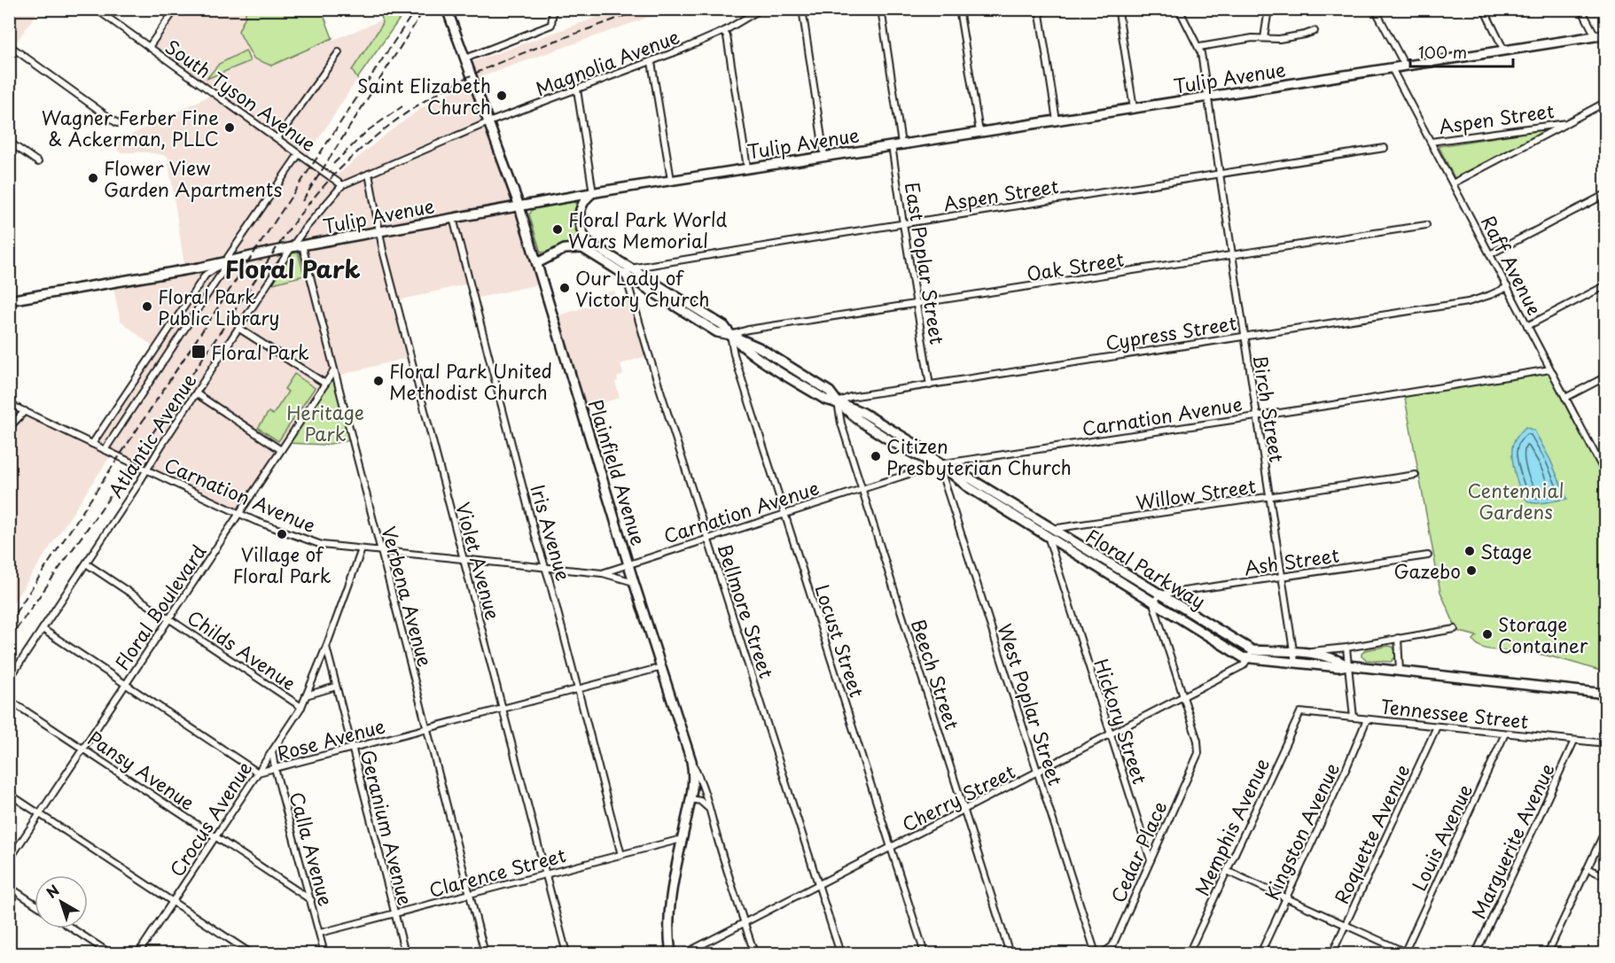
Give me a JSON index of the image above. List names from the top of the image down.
{
  "streets": {
    "main road": ["Tulip Avenue", "Plainfield Avenue", "Floral Parkway"],
    "street": [
      "Magnolia Avenue",
      "South Tyson Avenue",
      "Aspen Street",
      "East Poplar Street",
      "Raff Avenue",
      "Oak Street",
      "Cypress Street",
      "Birch Street",
      "Carnation Avenue",
      "Atlantic Avenue",
      "Willow Street",
      "Iris Avenue",
      "Violet Avenue",
      "Ash Street",
      "Verbena Avenue",
      "Floral Boulevard",
      "Bellmore Street",
      "Locust Street",
      "Childs Avenue",
      "Beech Street",
      "West Poplar Street",
      "Tennessee Street",
      "Hickory Street",
      "Rose Avenue",
      "Pansy Avenue",
      "Cherry Street",
      "Crocus Avenue",
      "Memphis Avenue",
      "Geranium Avenue",
      "Kingston Avenue",
      "Roquette Avenue",
      "Louis Avenue",
      "Marguerite Avenue",
      "Calla Avenue",
      "Cedar Place",
      "Clarence Street"
    ]
  },
  "crossings": [
    ["Magnolia Avenue", "South Tyson Avenue"],
    ["Magnolia Avenue", "Atlantic Avenue"],
    ["Magnolia Avenue", "Plainfield Avenue"],
    ["Magnolia Avenue", "Violet Avenue"],
    ["Tulip Avenue", "East Poplar Street"],
    ["Tulip Avenue", "Raff Avenue"],
    ["Tulip Avenue", "Birch Street"],
    ["Tulip Avenue", "Atlantic Avenue"],
    ["Tulip Avenue", "Plainfield Avenue"],
    ["Tulip Avenue", "Iris Avenue"],
    ["Tulip Avenue", "Violet Avenue"],
    ["Tulip Avenue", "Verbena Avenue"],
    ["South Tyson Avenue", "Atlantic Avenue"],
    ["Aspen Street", "East Poplar Street"],
    ["Aspen Street", "Raff Avenue"],
    ["Aspen Street", "Birch Street"],
    ["Aspen Street", "Floral Parkway"],
    ["Aspen Street", "Bellmore Street"],
    ["East Poplar Street", "Oak Street"],
    ["East Poplar Street", "Cypress Street"],
    ["Raff Avenue", "Cypress Street"],
    ["Raff Avenue", "Carnation Avenue"],
    ["Oak Street", "Birch Street"],
    ["Oak Street", "Floral Parkway"],
    ["Oak Street", "Locust Street"],
    ["Cypress Street", "Birch Street"],
    ["Cypress Street", "Floral Parkway"],
    ["Cypress Street", "Beech Street"],
    ["Birch Street", "Carnation Avenue"],
    ["Birch Street", "Willow Street"],
    ["Birch Street", "Ash Street"],
    ["Birch Street", "Floral Parkway"],
    ["Carnation Avenue", "Atlantic Avenue"],
    ["Carnation Avenue", "Plainfield Avenue"],
    ["Carnation Avenue", "Iris Avenue"],
    ["Carnation Avenue", "Violet Avenue"],
    ["Carnation Avenue", "Floral Parkway"],
    ["Carnation Avenue", "Verbena Avenue"],
    ["Carnation Avenue", "Floral Boulevard"],
    ["Carnation Avenue", "Bellmore Street"],
    ["Carnation Avenue", "Locust Street"],
    ["Carnation Avenue", "Beech Street"],
    ["Carnation Avenue", "West Poplar Street"],
    ["Carnation Avenue", "Crocus Avenue"],
    ["Atlantic Avenue", "Childs Avenue"],
    ["Atlantic Avenue", "Rose Avenue"],
    ["Plainfield Avenue", "Rose Avenue"],
    ["Plainfield Avenue", "Clarence Street"],
    ["Willow Street", "Floral Parkway"],
    ["Willow Street", "Hickory Street"],
    ["Iris Avenue", "Rose Avenue"],
    ["Iris Avenue", "Clarence Street"],
    ["Violet Avenue", "Rose Avenue"],
    ["Violet Avenue", "Clarence Street"],
    ["Ash Street", "Floral Parkway"],
    ["Floral Parkway", "Bellmore Street"],
    ["Floral Parkway", "Locust Street"],
    ["Floral Parkway", "Beech Street"],
    ["Floral Parkway", "West Poplar Street"],
    ["Floral Parkway", "Hickory Street"],
    ["Floral Parkway", "Cherry Street"],
    ["Floral Parkway", "Cedar Place"],
    ["Verbena Avenue", "Floral Boulevard"],
    ["Verbena Avenue", "Rose Avenue"],
    ["Verbena Avenue", "Clarence Street"],
    ["Floral Boulevard", "Childs Avenue"],
    ["Floral Boulevard", "Rose Avenue"],
    ["Floral Boulevard", "Pansy Avenue"],
    ["Bellmore Street", "Cherry Street"],
    ["Locust Street", "Cherry Street"],
    ["Childs Avenue", "Crocus Avenue"],
    ["Beech Street", "Cherry Street"],
    ["West Poplar Street", "Cherry Street"],
    ["Tennessee Street", "Memphis Avenue"],
    ["Tennessee Street", "Kingston Avenue"],
    ["Tennessee Street", "Roquette Avenue"],
    ["Tennessee Street", "Louis Avenue"],
    ["Tennessee Street", "Marguerite Avenue"],
    ["Hickory Street", "Cherry Street"],
    ["Hickory Street", "Cedar Place"],
    ["Rose Avenue", "Crocus Avenue"],
    ["Rose Avenue", "Geranium Avenue"],
    ["Rose Avenue", "Calla Avenue"],
    ["Pansy Avenue", "Crocus Avenue"],
    ["Pansy Avenue", "Calla Avenue"],
    ["Cherry Street", "Cedar Place"],
    ["Crocus Avenue", "Geranium Avenue"],
    ["Crocus Avenue", "Calla Avenue"],
    ["Geranium Avenue", "Clarence Street"],
    ["Calla Avenue", "Clarence Street"]
  ],
  "districts": ["Floral Park"],
  "parks": ["Heritage Park", "Centennial Gardens"],
  "places": {
    "other": [
      "Saint Elizabeth Church",
      "Wagner Ferber Fine & Ackerman, PLLC",
      "Flower View Garden Apartments",
      "Floral Park World Wars Memorial",
      "Our Lady of Victory Church",
      "Floral Park Public Library",
      "Floral Park United Methodist Church",
      "Citizen Presbyterian Church",
      "Village of Floral Park",
      "Stage",
      "Gazebo",
      "Storage Container"
    ],
    "transit": ["Floral Park"]
  },
  "scale_bar": "100 m",
  "north": "top left"
}
